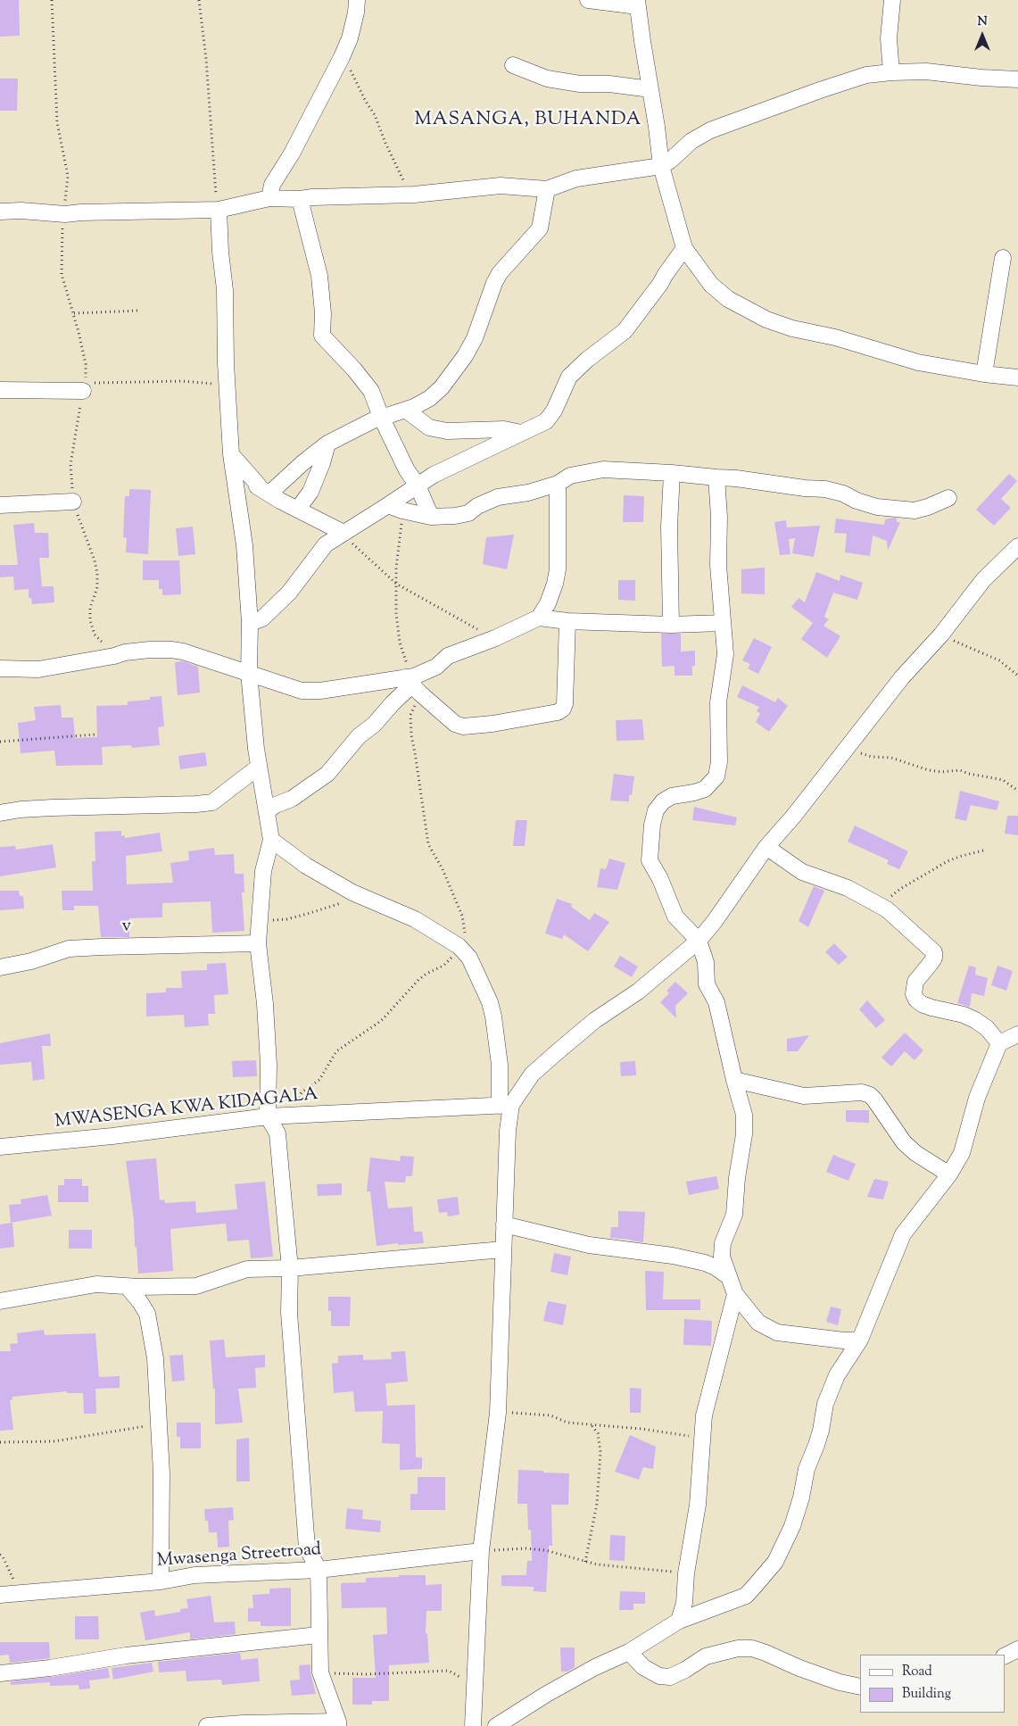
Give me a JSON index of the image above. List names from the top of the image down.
{
  "streets": {
    "street": ["v", "MWASENGA KWA KIDAGALA", "Mwasenga Streetroad"]
  },
  "districts": ["MASANGA, BUHANDA"],
  "legend": ["Road", "Building"],
  "north": "top"
}
